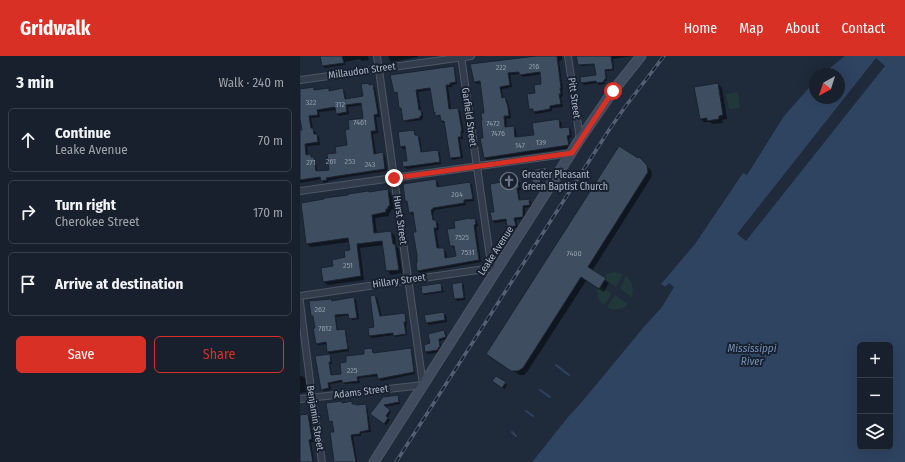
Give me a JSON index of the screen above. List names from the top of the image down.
{
  "streets": {
    "street": [
      "Millaudon Street",
      "Pitt Street",
      "Garfield Street",
      "Hurst Street",
      "Leake Avenue",
      "Hillary Street",
      "Adams Street",
      "Benjamin Street"
    ]
  },
  "crossings": [
    ["Millaudon Street", "Garfield Street"],
    ["Millaudon Street", "Hurst Street"],
    ["Pitt Street", "Leake Avenue"],
    ["Garfield Street", "Leake Avenue"],
    ["Garfield Street", "Hillary Street"],
    ["Hurst Street", "Leake Avenue"],
    ["Hurst Street", "Hillary Street"],
    ["Hurst Street", "Adams Street"],
    ["Leake Avenue", "Hillary Street"],
    ["Leake Avenue", "Adams Street"],
    ["Adams Street", "Benjamin Street"]
  ],
  "water": ["Mississippi River"],
  "places": {
    "church": ["Greater Pleasant Green Baptist Church"]
  },
  "house_numbers": [
    "216",
    "222",
    "322",
    "312",
    "7461",
    "7472",
    "7476",
    "139",
    "147",
    "261",
    "253",
    "271",
    "243",
    "204",
    "7525",
    "7531",
    "7400",
    "251",
    "262",
    "7612",
    "225"
  ],
  "north": "bottom left",
  "page": {
    "header": "Gridwalk",
    "nav": [
      "Home",
      "Map",
      "About",
      "Contact"
    ],
    "heading": ["3 min", "Walk · 240 m"],
    "list": [
      ["Continue", "Leake Avenue", "70 m"],
      ["Turn right", "Cherokee Street", "170 m"],
      "Arrive at destination"
    ],
    "buttons": ["Save", "Share"],
    "map_buttons": ["+", "−"]
  }
}
